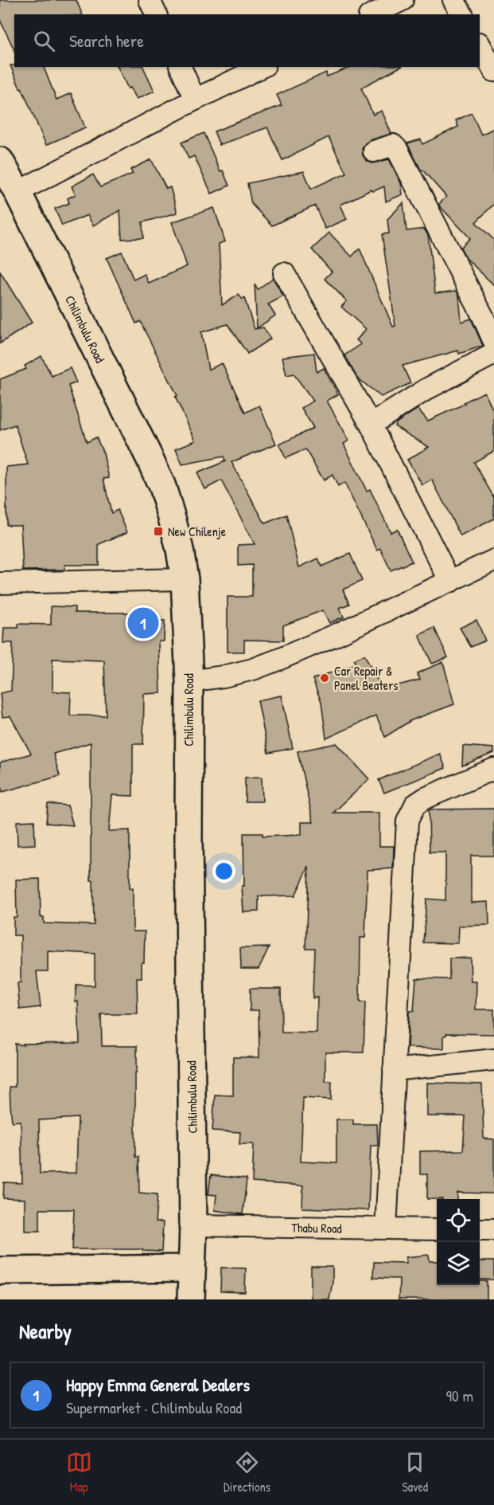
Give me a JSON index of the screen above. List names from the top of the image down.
{
  "streets": {
    "main road": ["Chilimbulu Road"],
    "street": ["Thabu Road"]
  },
  "crossings": [
    ["Chilimbulu Road", "Thabu Road"]
  ],
  "places": {
    "transit": ["New Chilenje"],
    "other": ["Car Repair & Panel Beaters"]
  },
  "page": {
    "search": "Search here",
    "pins": "1",
    "heading": "Nearby",
    "list": [
      {
        "mark": "1",
        "name": "Happy Emma General Dealers",
        "note": "Supermarket · Chilimbulu Road",
        "value": "90 m"
      }
    ],
    "nav": ["Map", "Directions", "Saved"]
  }
}
